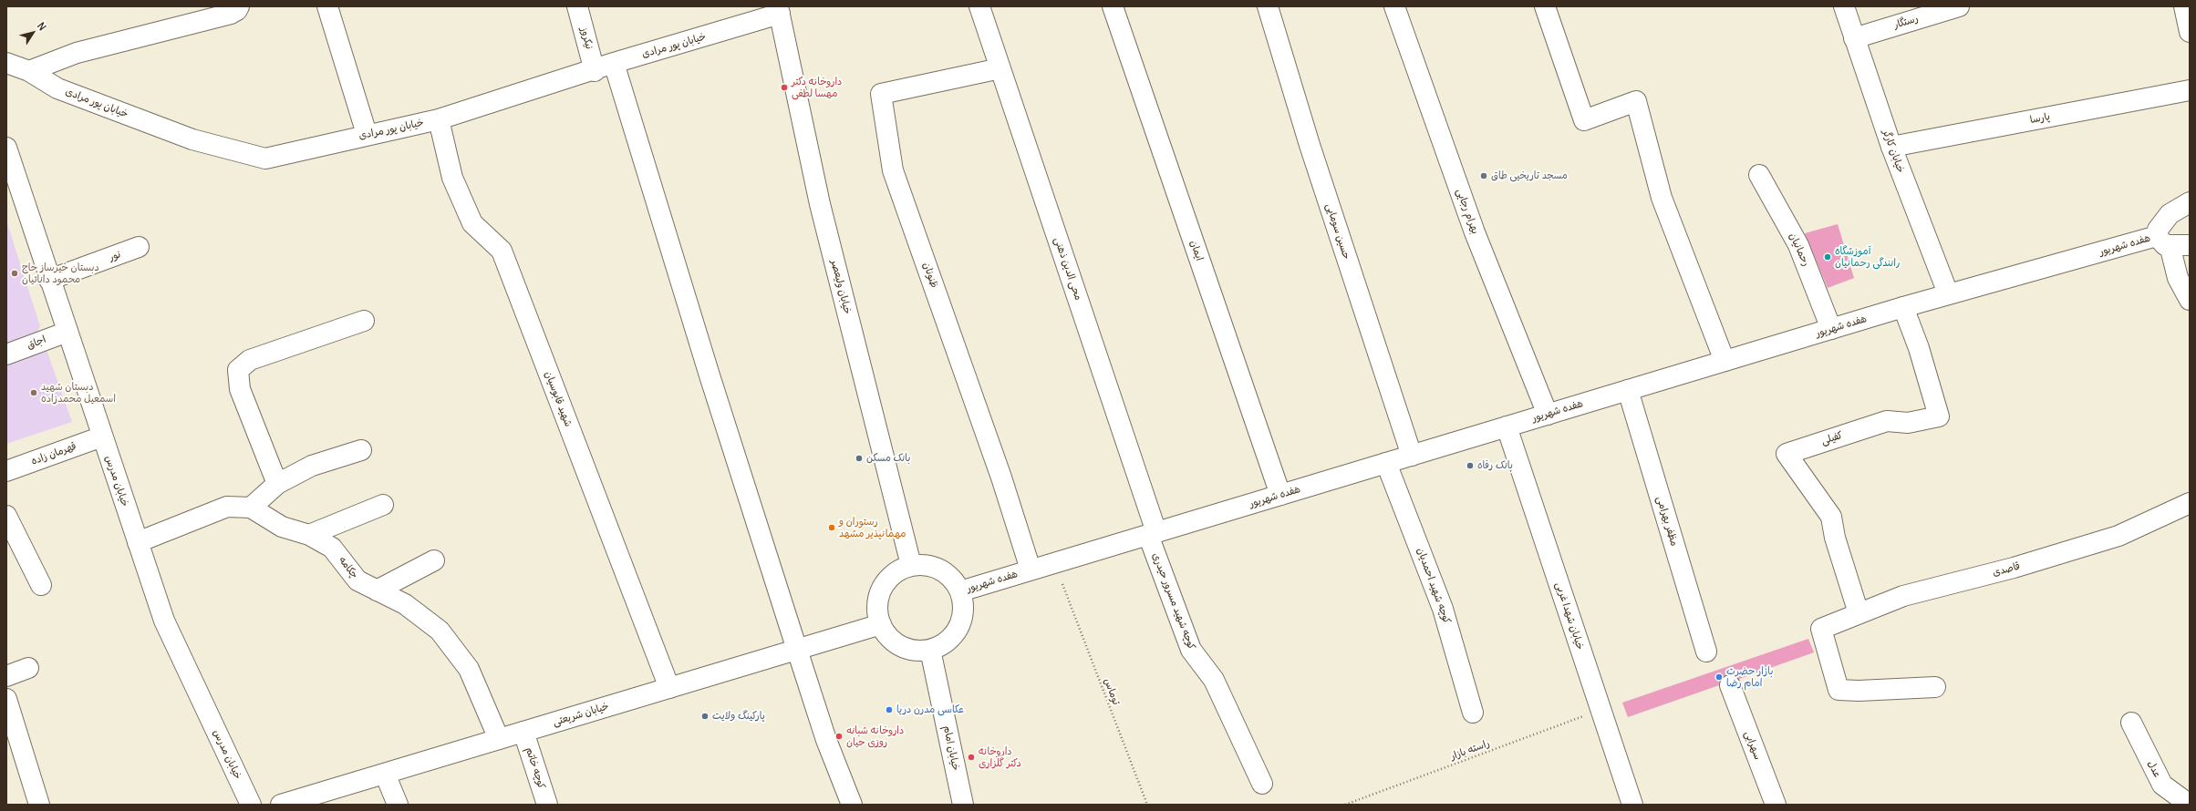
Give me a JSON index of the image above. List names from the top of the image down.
{
  "streets": {
    "street": [
      "رستگار",
      "نیکروز",
      "خیابان پور مرادی",
      "پارسا",
      "خیابان کارگر",
      "بهرام رجایی",
      "حسین سومایی",
      "هفده شهریور",
      "رحمانیان",
      "ایمان",
      "نور",
      "محی الدین ذهنی",
      "ظنونان",
      "خیابان ولیعصر",
      "اجاق",
      "شهید قابوسیان",
      "کفیلی",
      "قهرمان زاده",
      "خیابان مدرس",
      "مظفر بهرامی",
      "چکامه",
      "قاصدی",
      "کوچه شهید احمدیان",
      "کوچه شهید مسرور حیدری",
      "خیابان شهدا غربی",
      "خیابان شریعتی",
      "سهرابی",
      "خیابان امام",
      "کوچه خاتم",
      "عدل"
    ],
    "path": ["توماس", "راسته بازار"]
  },
  "crossings": [
    ["رستگار", "خیابان کارگر"],
    ["نیکروز", "خیابان پور مرادی"],
    ["خیابان پور مرادی", "خیابان ولیعصر"],
    ["خیابان پور مرادی", "شهید قابوسیان"],
    ["پارسا", "خیابان کارگر"],
    ["خیابان کارگر", "هفده شهریور"],
    ["بهرام رجایی", "هفده شهریور"],
    ["حسین سومایی", "هفده شهریور"],
    ["هفده شهریور", "رحمانیان"],
    ["هفده شهریور", "ایمان"],
    ["هفده شهریور", "محی الدین ذهنی"],
    ["هفده شهریور", "ظنونان"],
    ["هفده شهریور", "خیابان ولیعصر"],
    ["هفده شهریور", "کفیلی"],
    ["هفده شهریور", "مظفر بهرامی"],
    ["هفده شهریور", "کوچه شهید احمدیان"],
    ["هفده شهریور", "کوچه شهید مسرور حیدری"],
    ["هفده شهریور", "خیابان شهدا غربی"],
    ["هفده شهریور", "خیابان شریعتی"],
    ["هفده شهریور", "خیابان امام"],
    ["نور", "خیابان مدرس"],
    ["محی الدین ذهنی", "ظنونان"],
    ["محی الدین ذهنی", "کوچه شهید مسرور حیدری"],
    ["خیابان ولیعصر", "خیابان شریعتی"],
    ["خیابان ولیعصر", "خیابان امام"],
    ["اجاق", "خیابان مدرس"],
    ["شهید قابوسیان", "خیابان شریعتی"],
    ["کفیلی", "قاصدی"],
    ["قهرمان زاده", "خیابان مدرس"],
    ["خیابان مدرس", "چکامه"],
    ["چکامه", "خیابان شریعتی"],
    ["خیابان شهدا غربی", "راسته بازار"],
    ["خیابان شریعتی", "خیابان امام"],
    ["خیابان شریعتی", "کوچه خاتم"]
  ],
  "places": [
    "داروخانه دکتر مهسا لطفی",
    "مسجد تاریخیی طاق",
    "آموزشگاه رانندگی رحمانیان",
    "دبستان خیرساز حاج محمود دانائیان",
    "دبستان شهید اسمعیل محمدزاده",
    "بانک مسکن",
    "بانک رفاه",
    "رستوران و مهمانپذیر مشهد",
    "بازار حضرت امام رضا",
    "عکاسی مدرن دریا",
    "پارکینگ ولایت",
    "داروخانه شبانه روزی حیان",
    "داروخانه دکتر گلزاری"
  ],
  "north": "top right"
}
